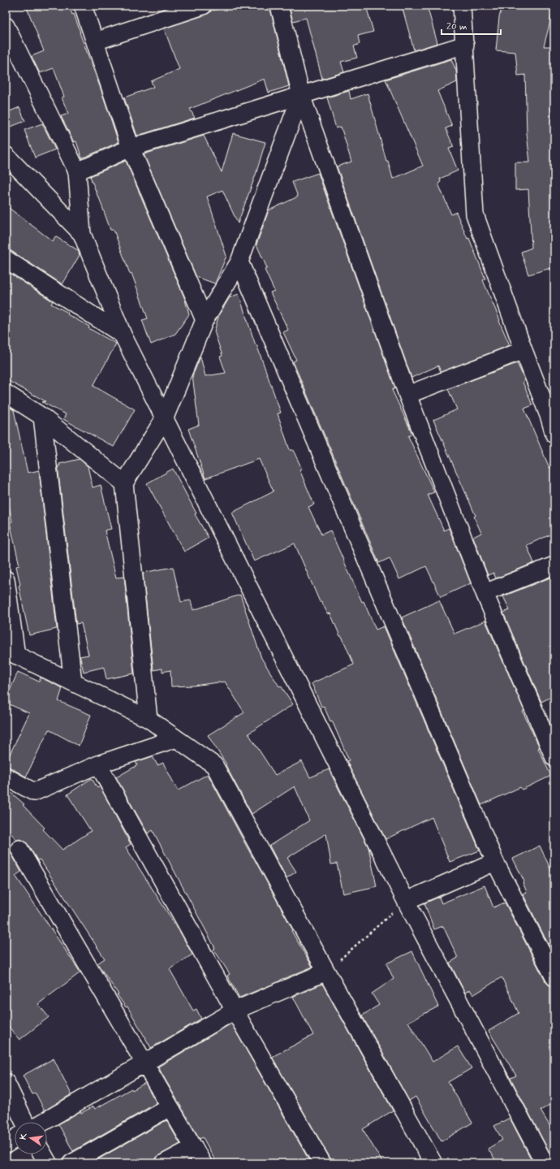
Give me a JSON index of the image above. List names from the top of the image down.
{
  "scale_bar": "20 m",
  "north": "left"
}
